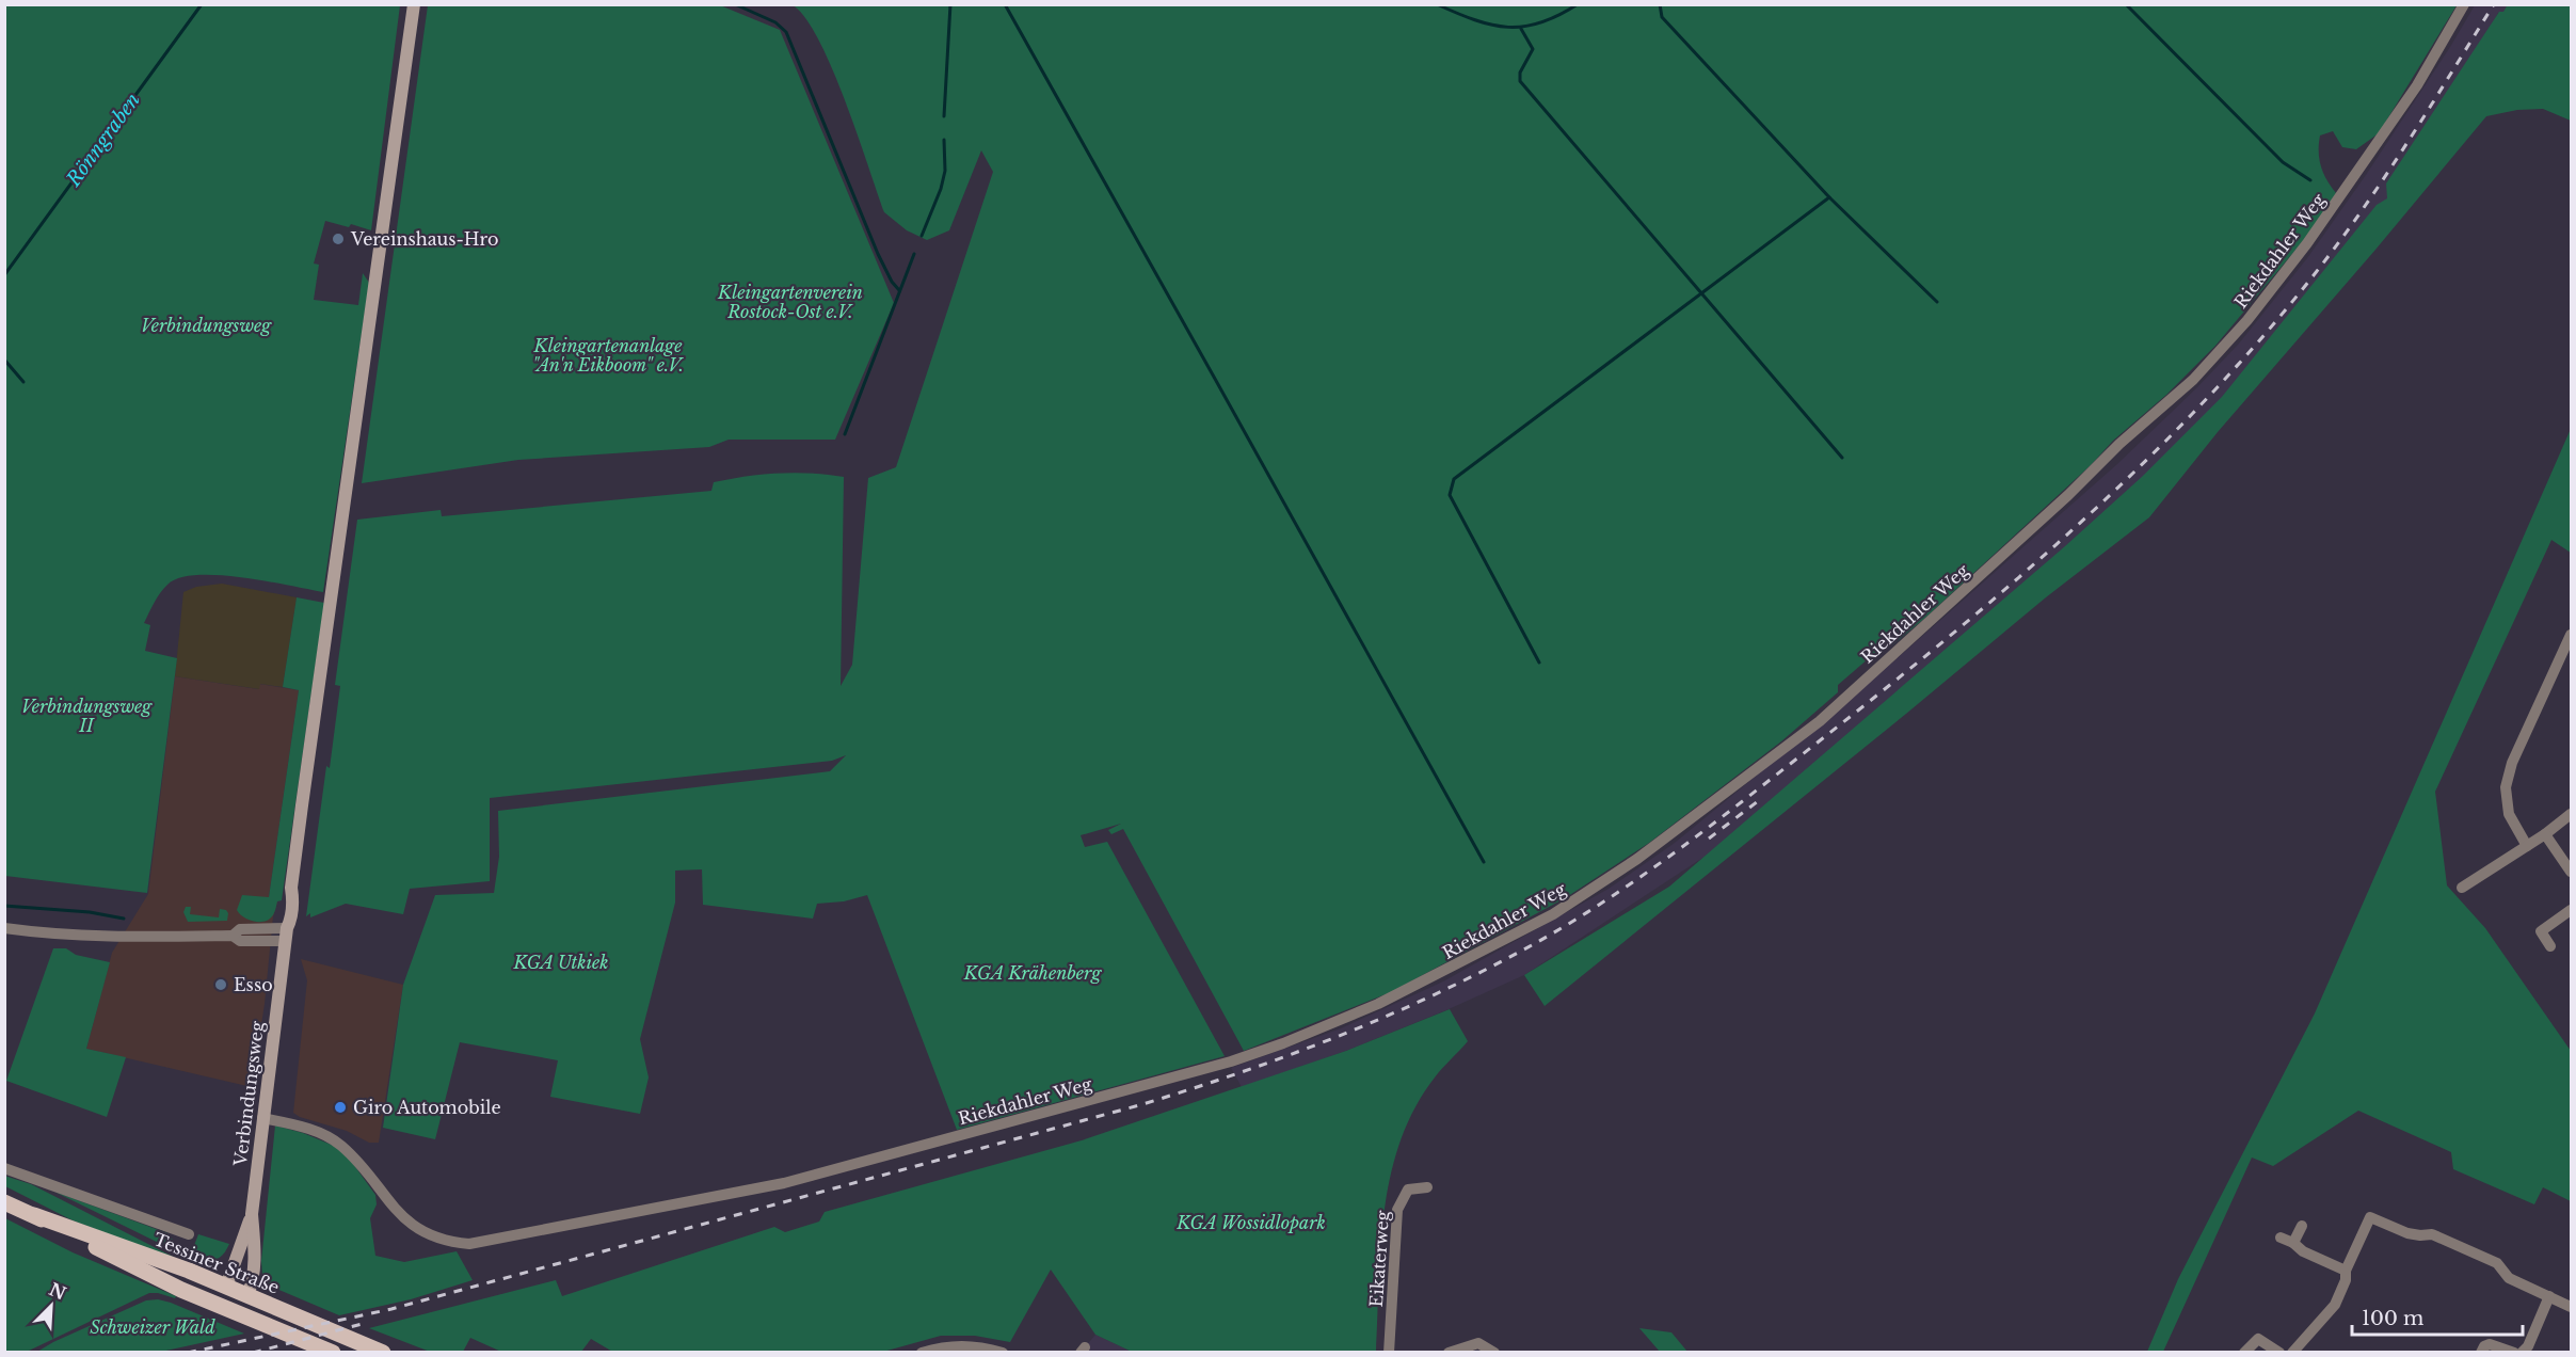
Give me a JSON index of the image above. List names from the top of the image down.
{
  "streets": {
    "main road": ["Verbindungsweg", "Tessiner Straße"],
    "street": ["Riekdahler Weg", "Eikaterweg"]
  },
  "crossings": [
    ["Riekdahler Weg", "Verbindungsweg"],
    ["Verbindungsweg", "Tessiner Straße"]
  ],
  "water": ["Rönngraben"],
  "parks": [
    "Kleingartenverein Rostock-Ost e.V.",
    "Verbindungsweg",
    "Kleingartenanlage \"An'n Eikboom\" e.V.",
    "Verbindungsweg II",
    "KGA Utkiek",
    "KGA Krähenberg",
    "KGA Wossidlopark",
    "Schweizer Wald"
  ],
  "places": ["Vereinshaus-Hro", "Esso", "Giro Automobile"],
  "scale_bar": "100 m",
  "north": "top right"
}
